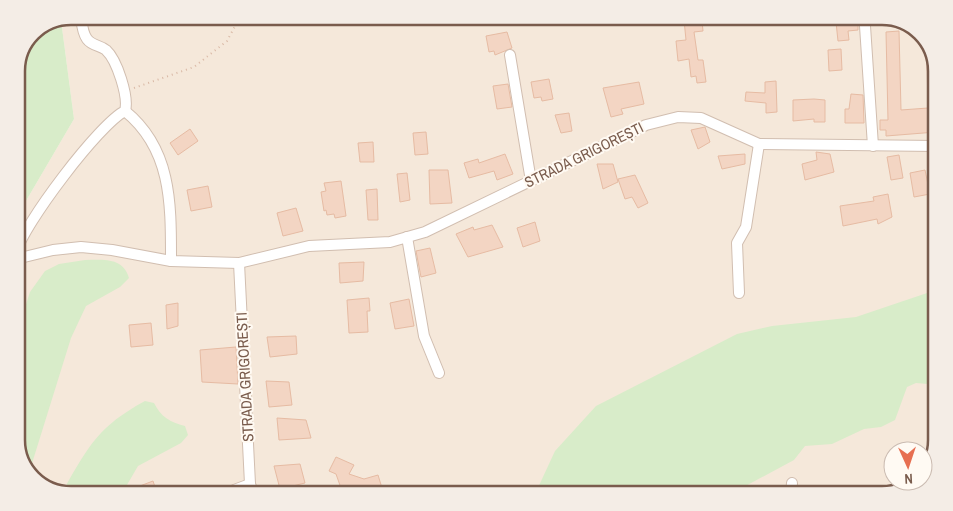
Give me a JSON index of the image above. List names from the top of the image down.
{
  "streets": {
    "street": ["STRADA GRIGOREȘTI"]
  },
  "north": "bottom"
}
